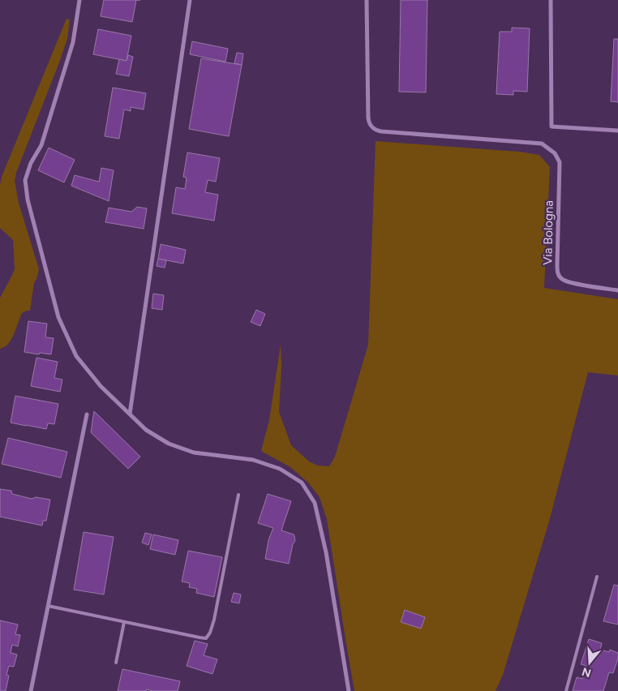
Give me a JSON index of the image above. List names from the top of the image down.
{
  "streets": {
    "street": ["Via Bologna"]
  },
  "north": "bottom"
}
